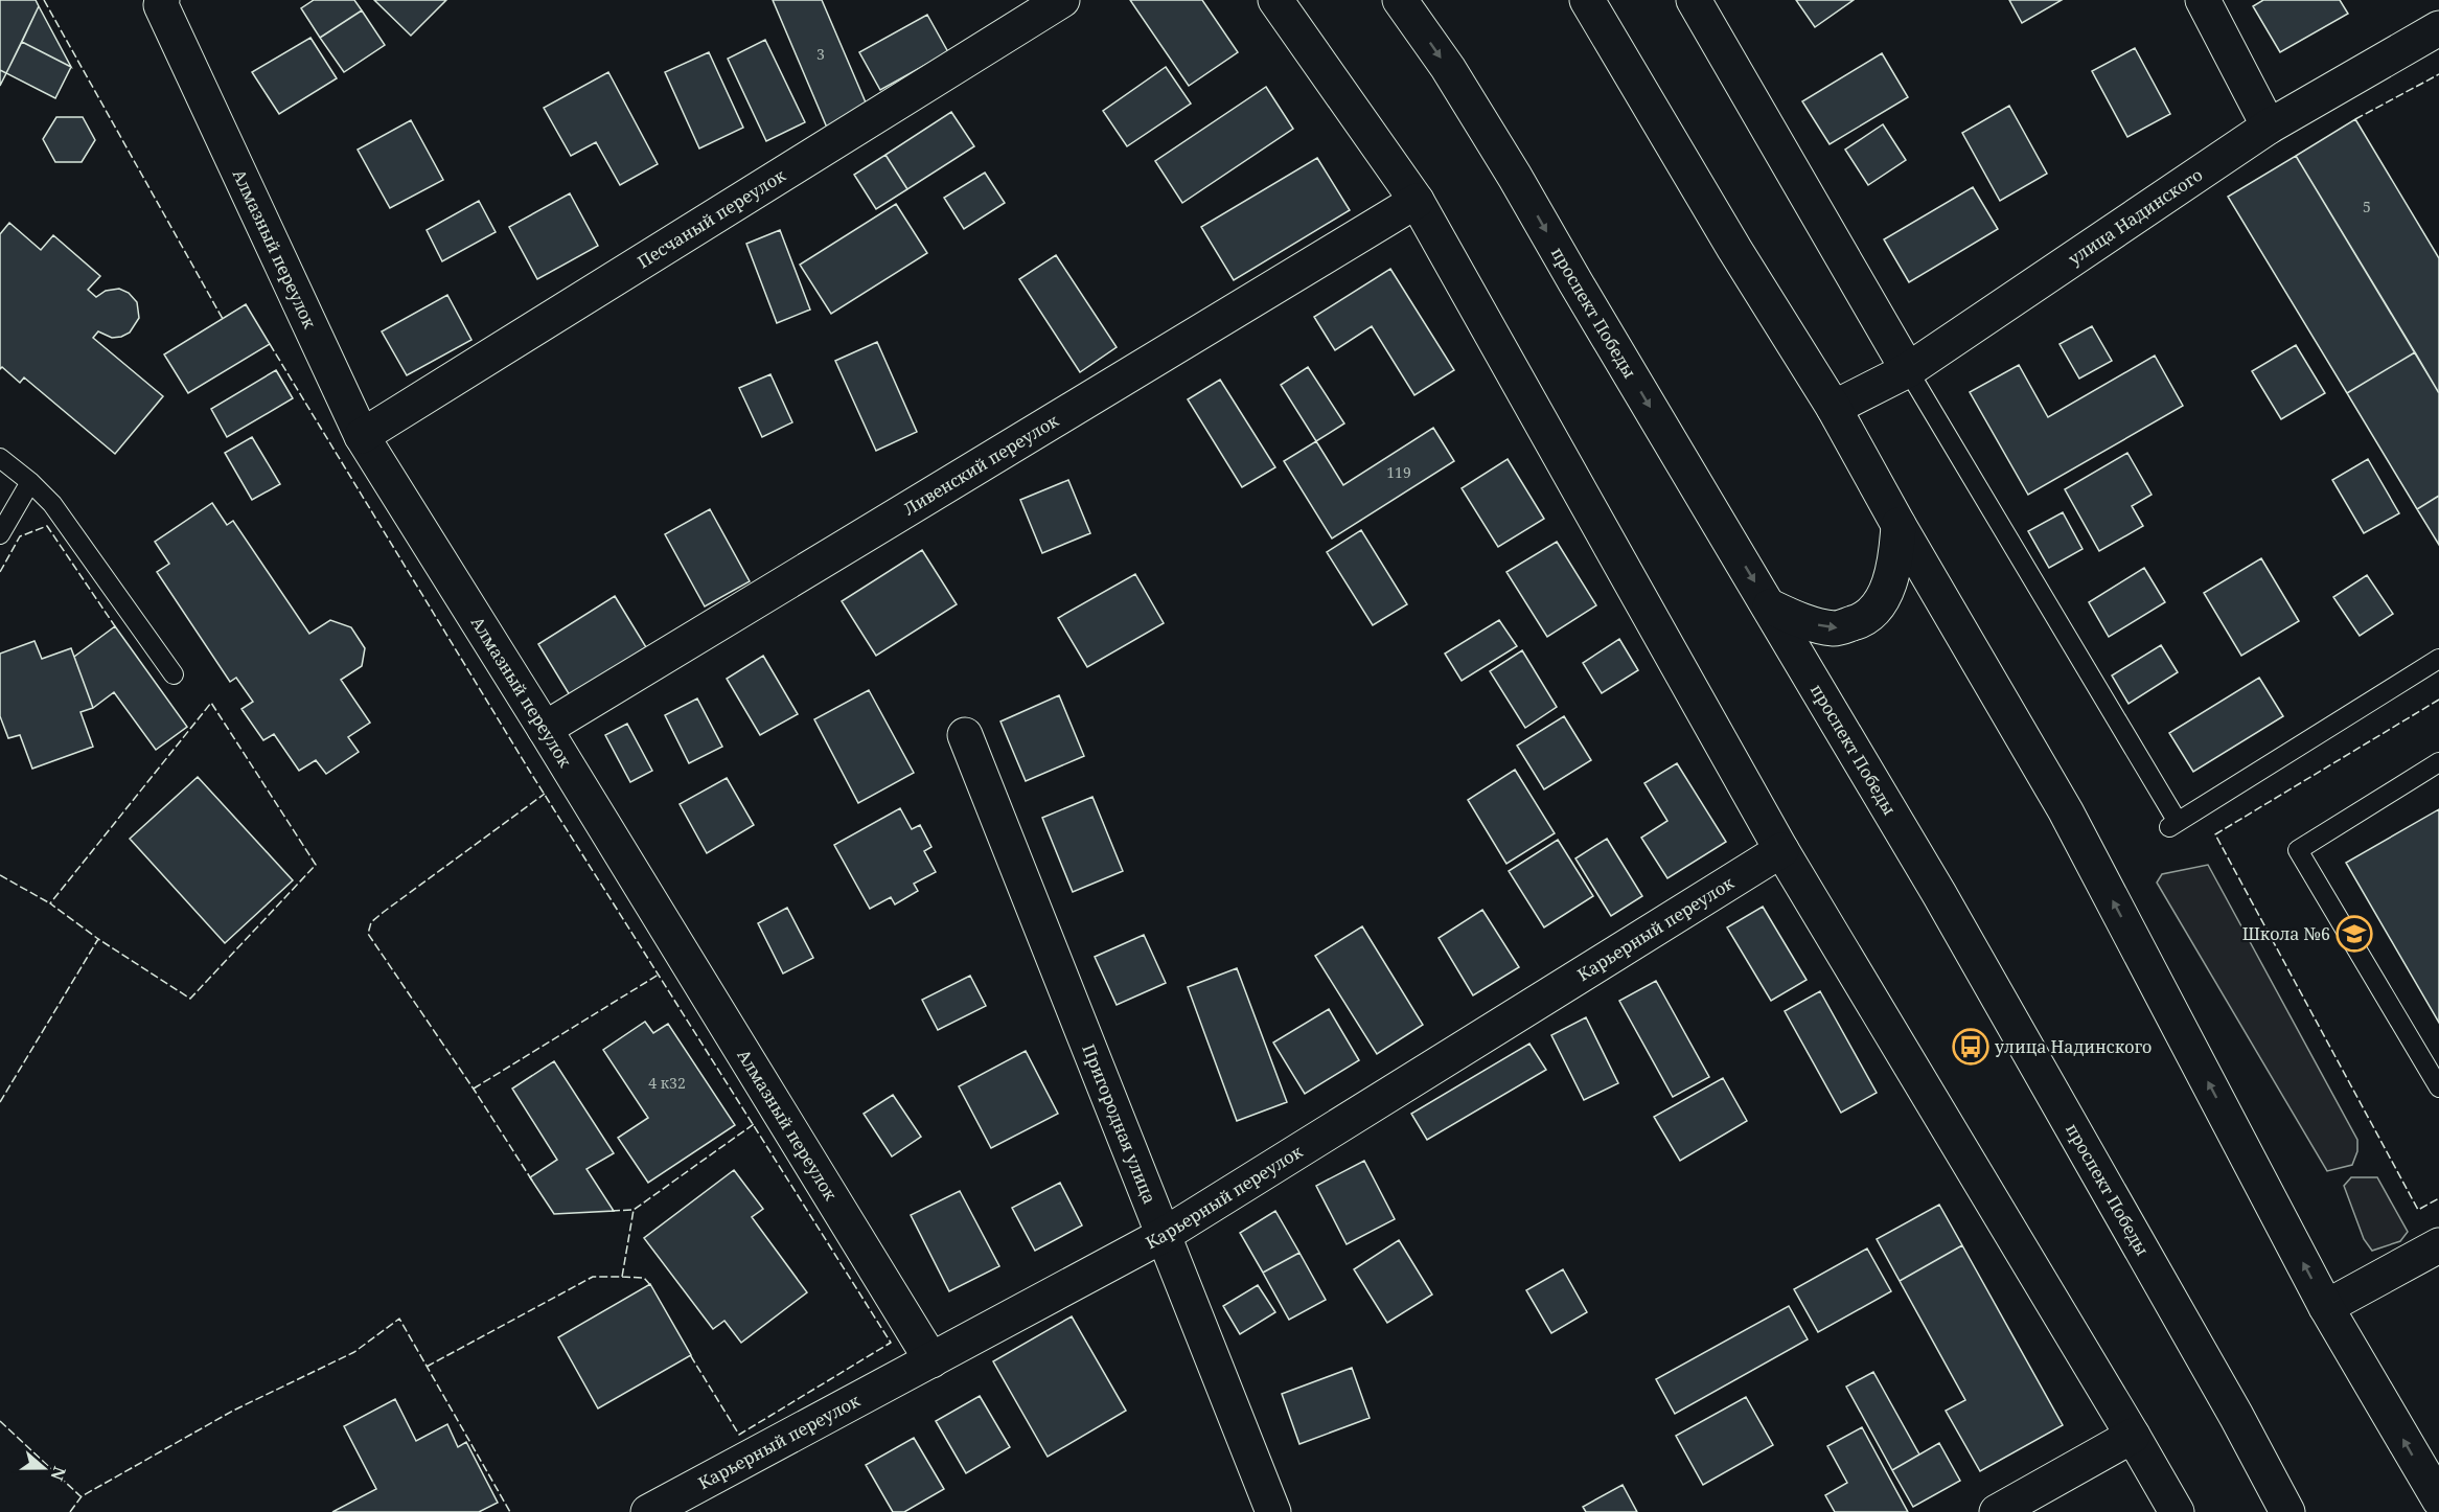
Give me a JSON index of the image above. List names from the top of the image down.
{
  "streets": {
    "street": [
      "улица Надинского",
      "Песчаный переулок",
      "Алмазный переулок",
      "проспект Победы",
      "Ливенский переулок",
      "Карьерный переулок",
      "Пригородная улица"
    ]
  },
  "crossings": [
    ["Песчаный переулок", "Алмазный переулок"],
    ["Алмазный переулок", "Ливенский переулок"],
    ["Алмазный переулок", "Карьерный переулок"],
    ["Карьерный переулок", "Пригородная улица"]
  ],
  "places": {
    "school or university": ["Школа №6"],
    "bus stop": ["улица Надинского"]
  },
  "house_numbers": [
    "3",
    "5",
    "119",
    "4 к32"
  ],
  "north": "right"
}
